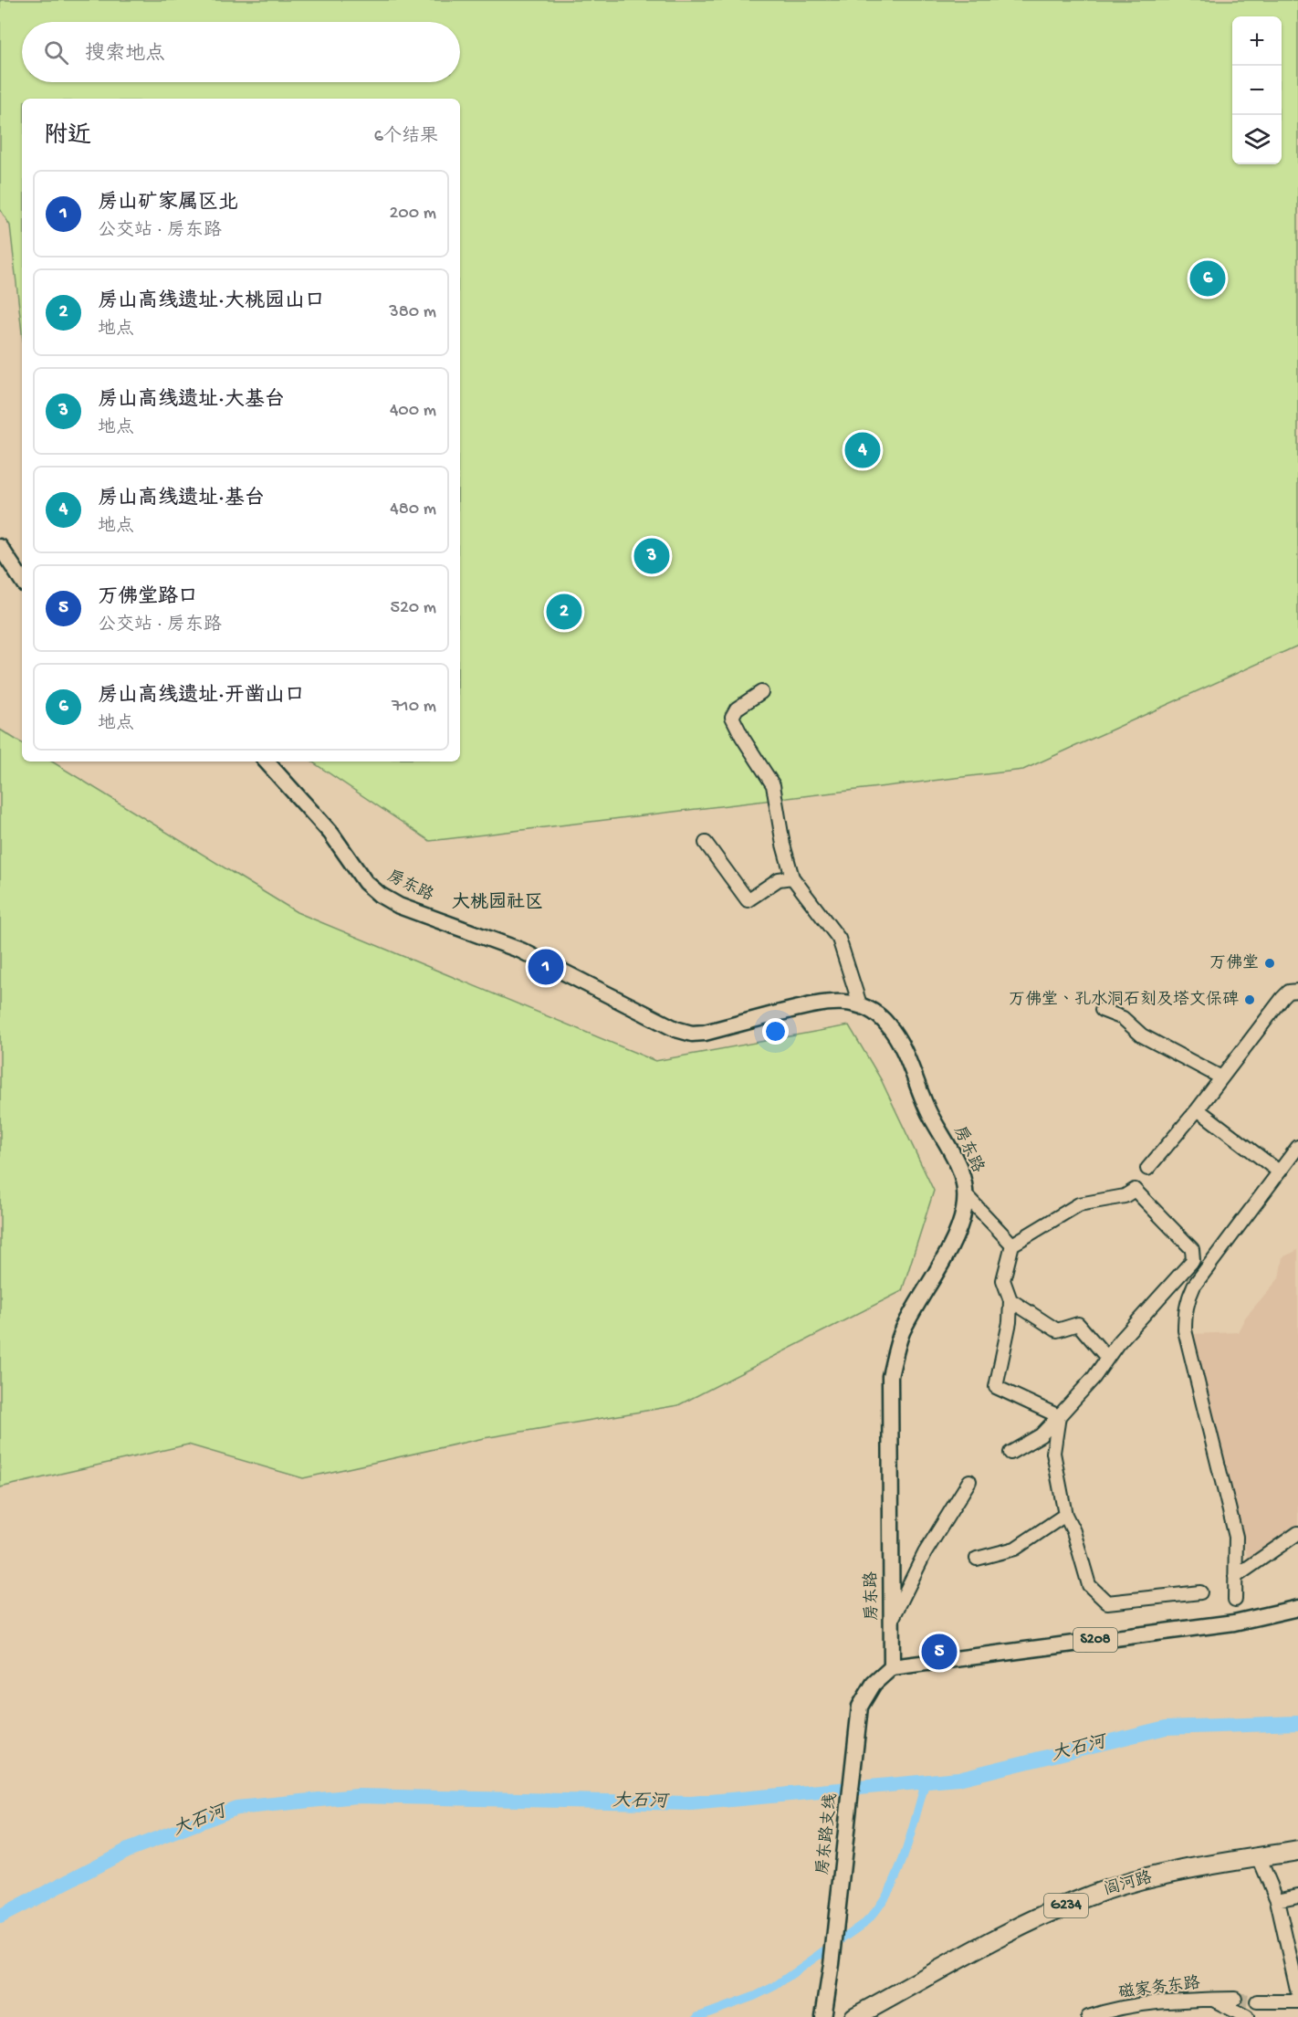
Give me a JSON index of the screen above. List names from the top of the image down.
{
  "streets": {
    "highway": ["阎河路", "G234"],
    "main road": ["房东路", "S208", "房东路支线"],
    "street": ["磁家务东路"]
  },
  "crossings": [
    ["房东路", "S208"],
    ["房东路", "房东路支线"],
    ["S208", "房东路支线"]
  ],
  "districts": ["大桃园社区"],
  "water": ["大石河"],
  "places": ["万佛堂", "万佛堂、孔水洞石刻及塔文保碑"],
  "page": {
    "map_buttons": ["+", "−"],
    "search": "搜索地点",
    "heading": ["附近", "6个结果"],
    "list": [
      {
        "mark": "1",
        "name": "房山矿家属区北",
        "note": "公交站 · 房东路",
        "value": "200 m"
      },
      {
        "mark": "2",
        "name": "房山高线遗址·大桃园山口",
        "note": "地点",
        "value": "380 m"
      },
      {
        "mark": "3",
        "name": "房山高线遗址·大基台",
        "note": "地点",
        "value": "400 m"
      },
      {
        "mark": "4",
        "name": "房山高线遗址·基台",
        "note": "地点",
        "value": "480 m"
      },
      {
        "mark": "5",
        "name": "万佛堂路口",
        "note": "公交站 · 房东路",
        "value": "520 m"
      },
      {
        "mark": "6",
        "name": "房山高线遗址·开凿山口",
        "note": "地点",
        "value": "710 m"
      }
    ],
    "pins": [
      "6",
      "4",
      "3",
      "2",
      "1",
      "5"
    ]
  }
}
